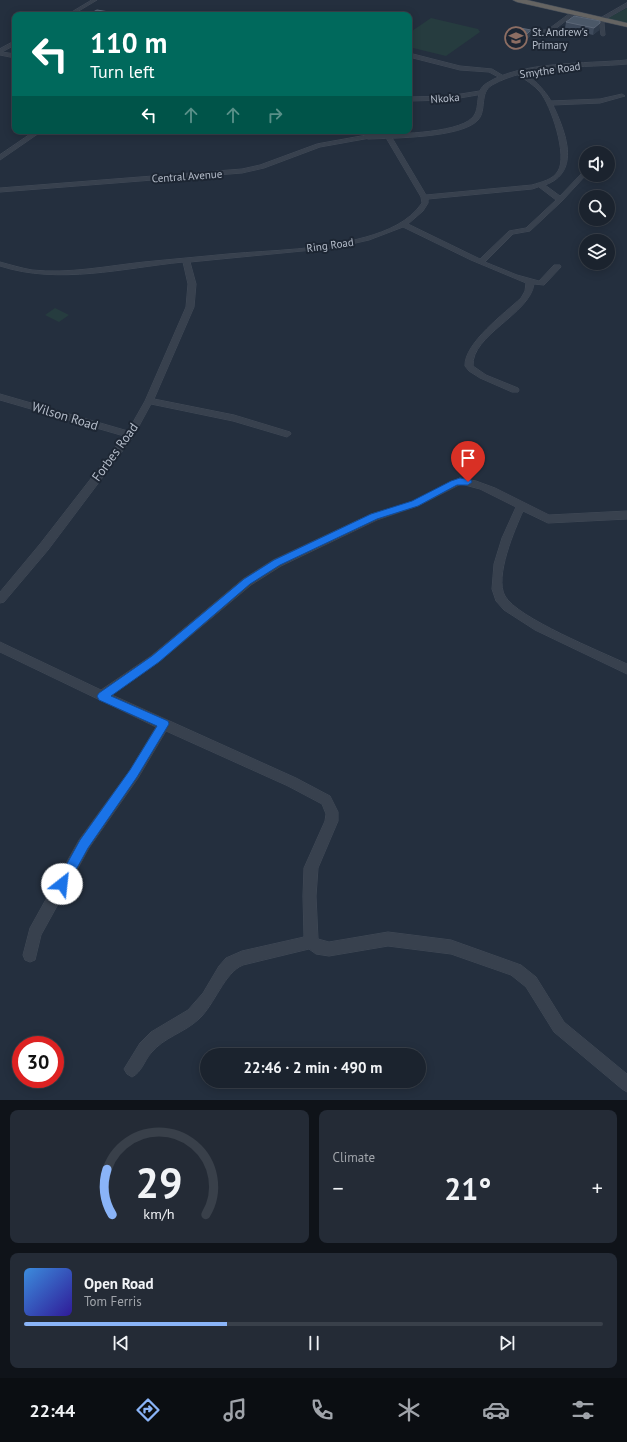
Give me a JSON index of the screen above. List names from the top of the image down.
{
  "streets": {
    "street": [
      "Smythe Road",
      "Nkoka",
      "Central Avenue",
      "Ring Road",
      "Wilson Road",
      "Forbes Road"
    ]
  },
  "crossings": [
    ["Smythe Road", "Nkoka"],
    ["Ring Road", "Forbes Road"],
    ["Wilson Road", "Forbes Road"]
  ],
  "places": {
    "school or university": ["St. Andrew's Primary"]
  },
  "page": {
    "turn": ["110 m", "Turn left"],
    "limit": "30",
    "trip": "22:46 · 2 min · 490 m",
    "tile": "Climate",
    "heat": ["−", "21°", "+"],
    "song": ["Open Road", "Tom Ferris"],
    "tabs": "22:44",
    "gauge": ["29", "km/h"]
  }
}
